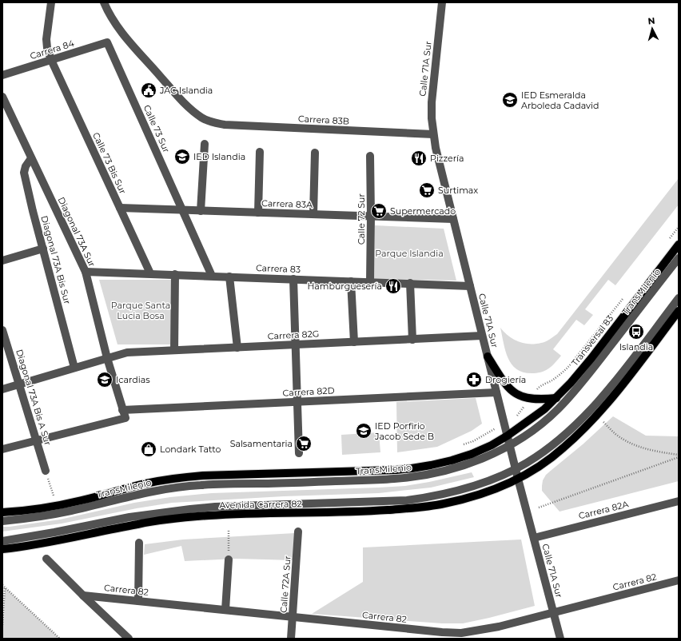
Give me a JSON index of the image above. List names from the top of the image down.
{
  "streets": {
    "main road": ["Transversal 83", "Avenida Carrera 82"],
    "street": [
      "Carrera 84",
      "Calle 71A Sur",
      "Carrera 83B",
      "Calle 73 Sur",
      "Calle 73 Bis Sur",
      "Carrera 83A",
      "Calle 72 Sur",
      "Diagonal 73A Sur",
      "Diagonal 73A Bis Sur",
      "Carrera 83",
      "TransMilenio",
      "Carrera 82G",
      "Carrera 82D",
      "Diagonal 73A Bis A Sur",
      "Carrera 82A",
      "Carrera 82",
      "Calle 72A Sur"
    ]
  },
  "crossings": [
    ["Carrera 84", "Calle 73 Sur"],
    ["Carrera 84", "Calle 73 Bis Sur"],
    ["Calle 71A Sur", "Carrera 83B"],
    ["Calle 71A Sur", "Carrera 83A"],
    ["Calle 71A Sur", "Carrera 83"],
    ["Calle 71A Sur", "TransMilenio"],
    ["Calle 71A Sur", "Carrera 82G"],
    ["Calle 71A Sur", "Transversal 83"],
    ["Calle 71A Sur", "Carrera 82D"],
    ["Calle 71A Sur", "Avenida Carrera 82"],
    ["Calle 71A Sur", "Carrera 82A"],
    ["Calle 71A Sur", "Carrera 82"],
    ["Calle 73 Sur", "Carrera 83A"],
    ["Calle 73 Sur", "Carrera 83"],
    ["Calle 73 Bis Sur", "Carrera 83A"],
    ["Calle 73 Bis Sur", "Carrera 83"],
    ["Carrera 83A", "Calle 72 Sur"],
    ["Calle 72 Sur", "Carrera 83"],
    ["Diagonal 73A Sur", "Diagonal 73A Bis Sur"],
    ["Diagonal 73A Sur", "Carrera 83"],
    ["Diagonal 73A Sur", "Carrera 82G"],
    ["Diagonal 73A Sur", "Carrera 82D"],
    ["Diagonal 73A Bis Sur", "Carrera 82G"],
    ["Carrera 82G", "Diagonal 73A Bis A Sur"],
    ["Carrera 82D", "Diagonal 73A Bis A Sur"],
    ["Carrera 82", "Calle 72A Sur"]
  ],
  "parks": ["Parque Islandia", "Parque Santa Lucia Bosa"],
  "places": {
    "public building": ["JAC Islandia"],
    "school or university": [
      "IED Esmeralda Arboleda Cadavid",
      "IED Islandia",
      "Icardias",
      "IED Porfirio Jacob Sede B"
    ],
    "restaurant": ["Pizzería", "Hamburguesería"],
    "supermarket": ["Surtimax", "Supermercado", "Salsamentaria"],
    "bus stop": ["Islandia"],
    "pharmacy": ["Drogiería"],
    "shop": ["Londark Tatto"]
  },
  "north": "top"
}
